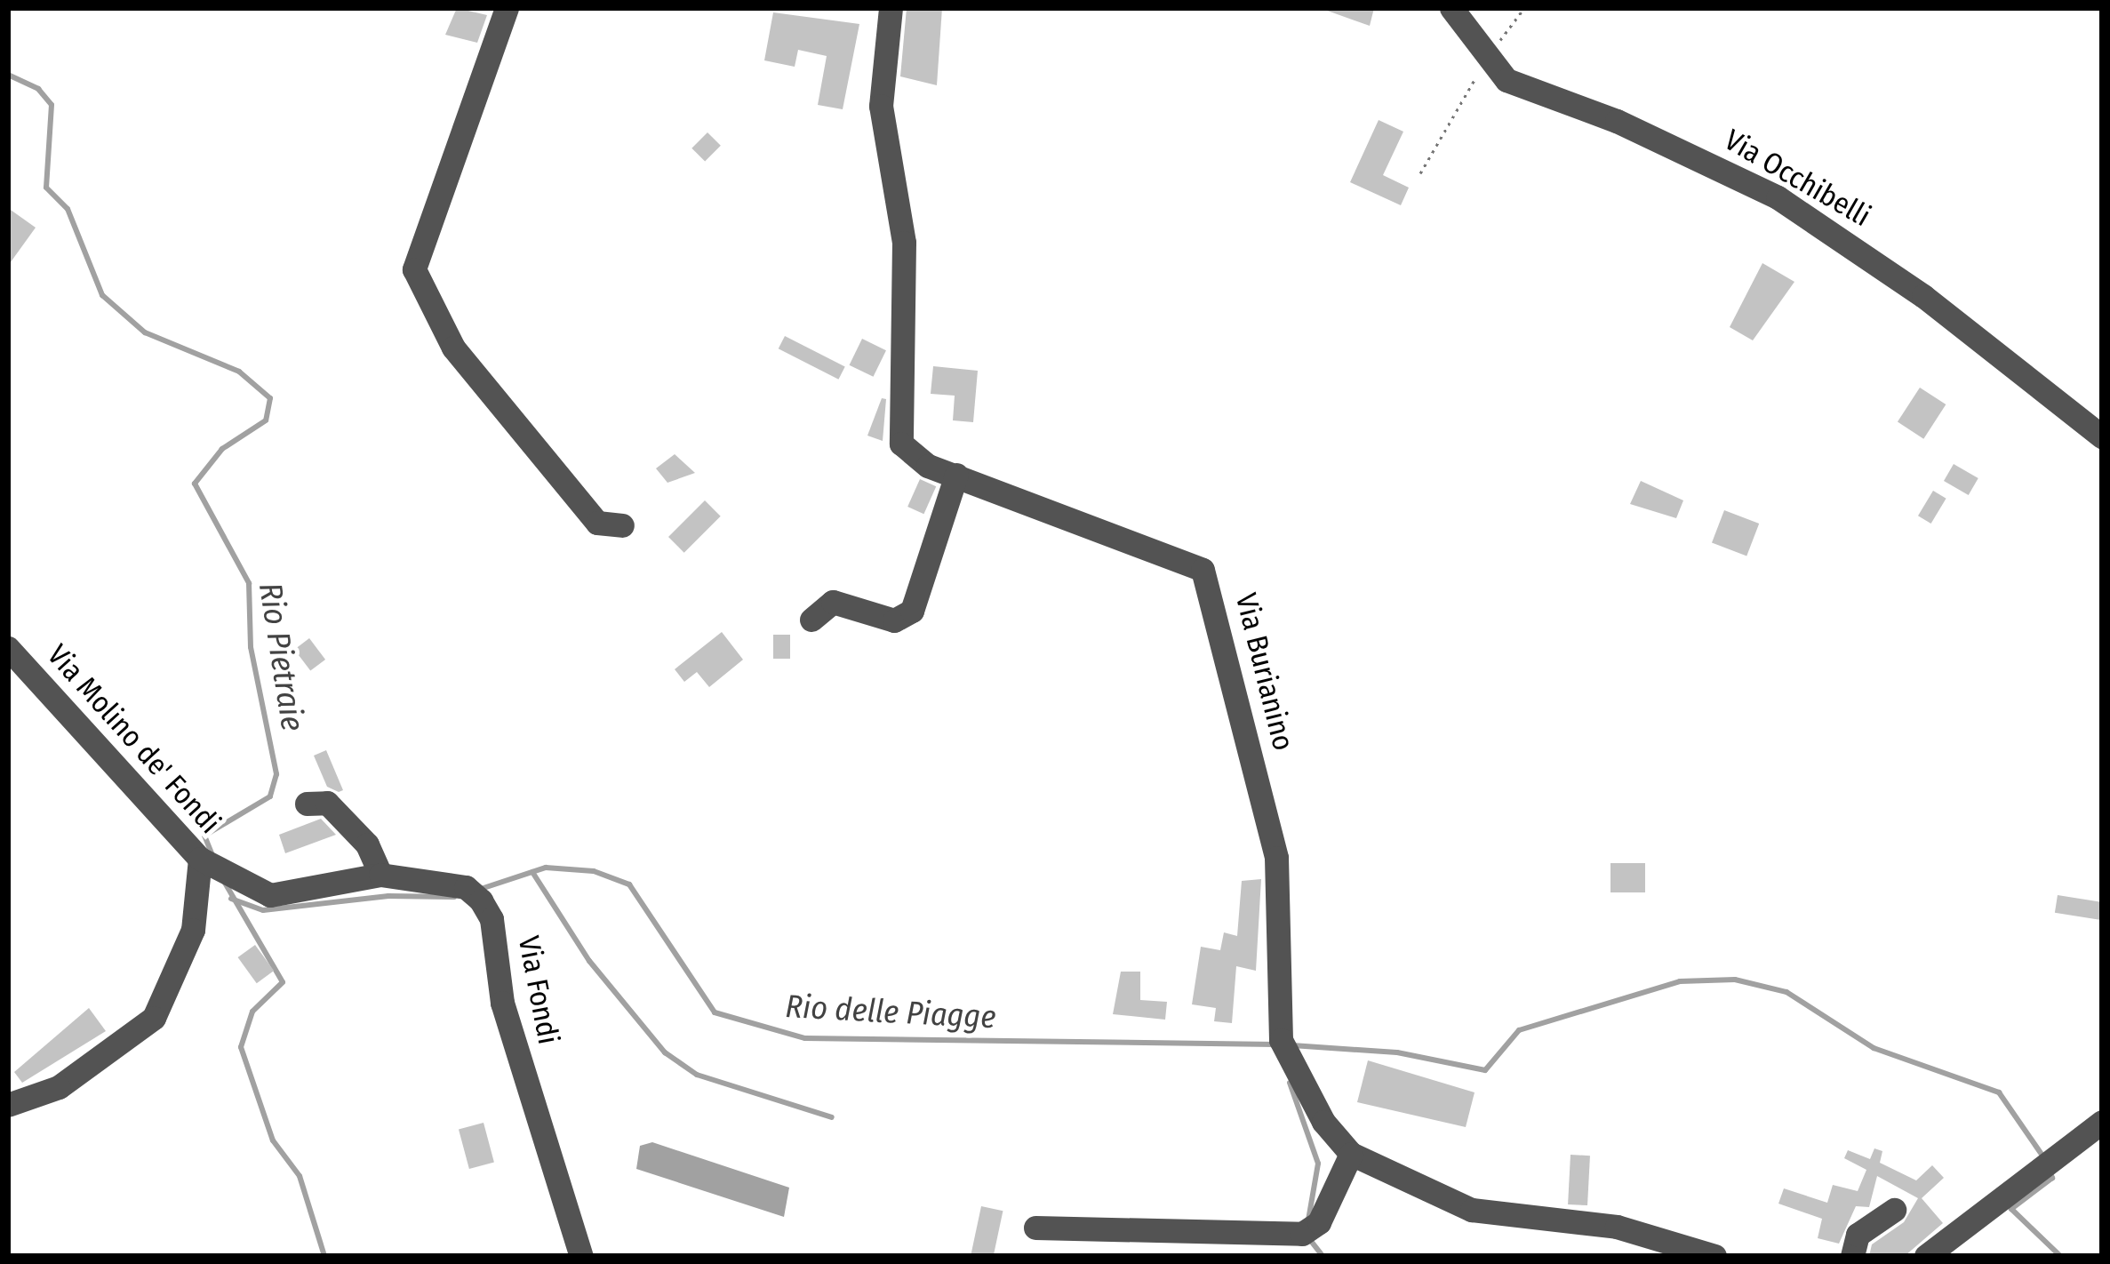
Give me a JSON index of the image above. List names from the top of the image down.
{
  "streets": {
    "street": [
      "Via Occhibelli",
      "Via Burianino",
      "Via Molino de' Fondi",
      "Via Fondi"
    ]
  },
  "crossings": [
    ["Via Molino de' Fondi", "Via Fondi"]
  ],
  "water": ["Rio Pietraie", "Rio delle Piagge"]
}
